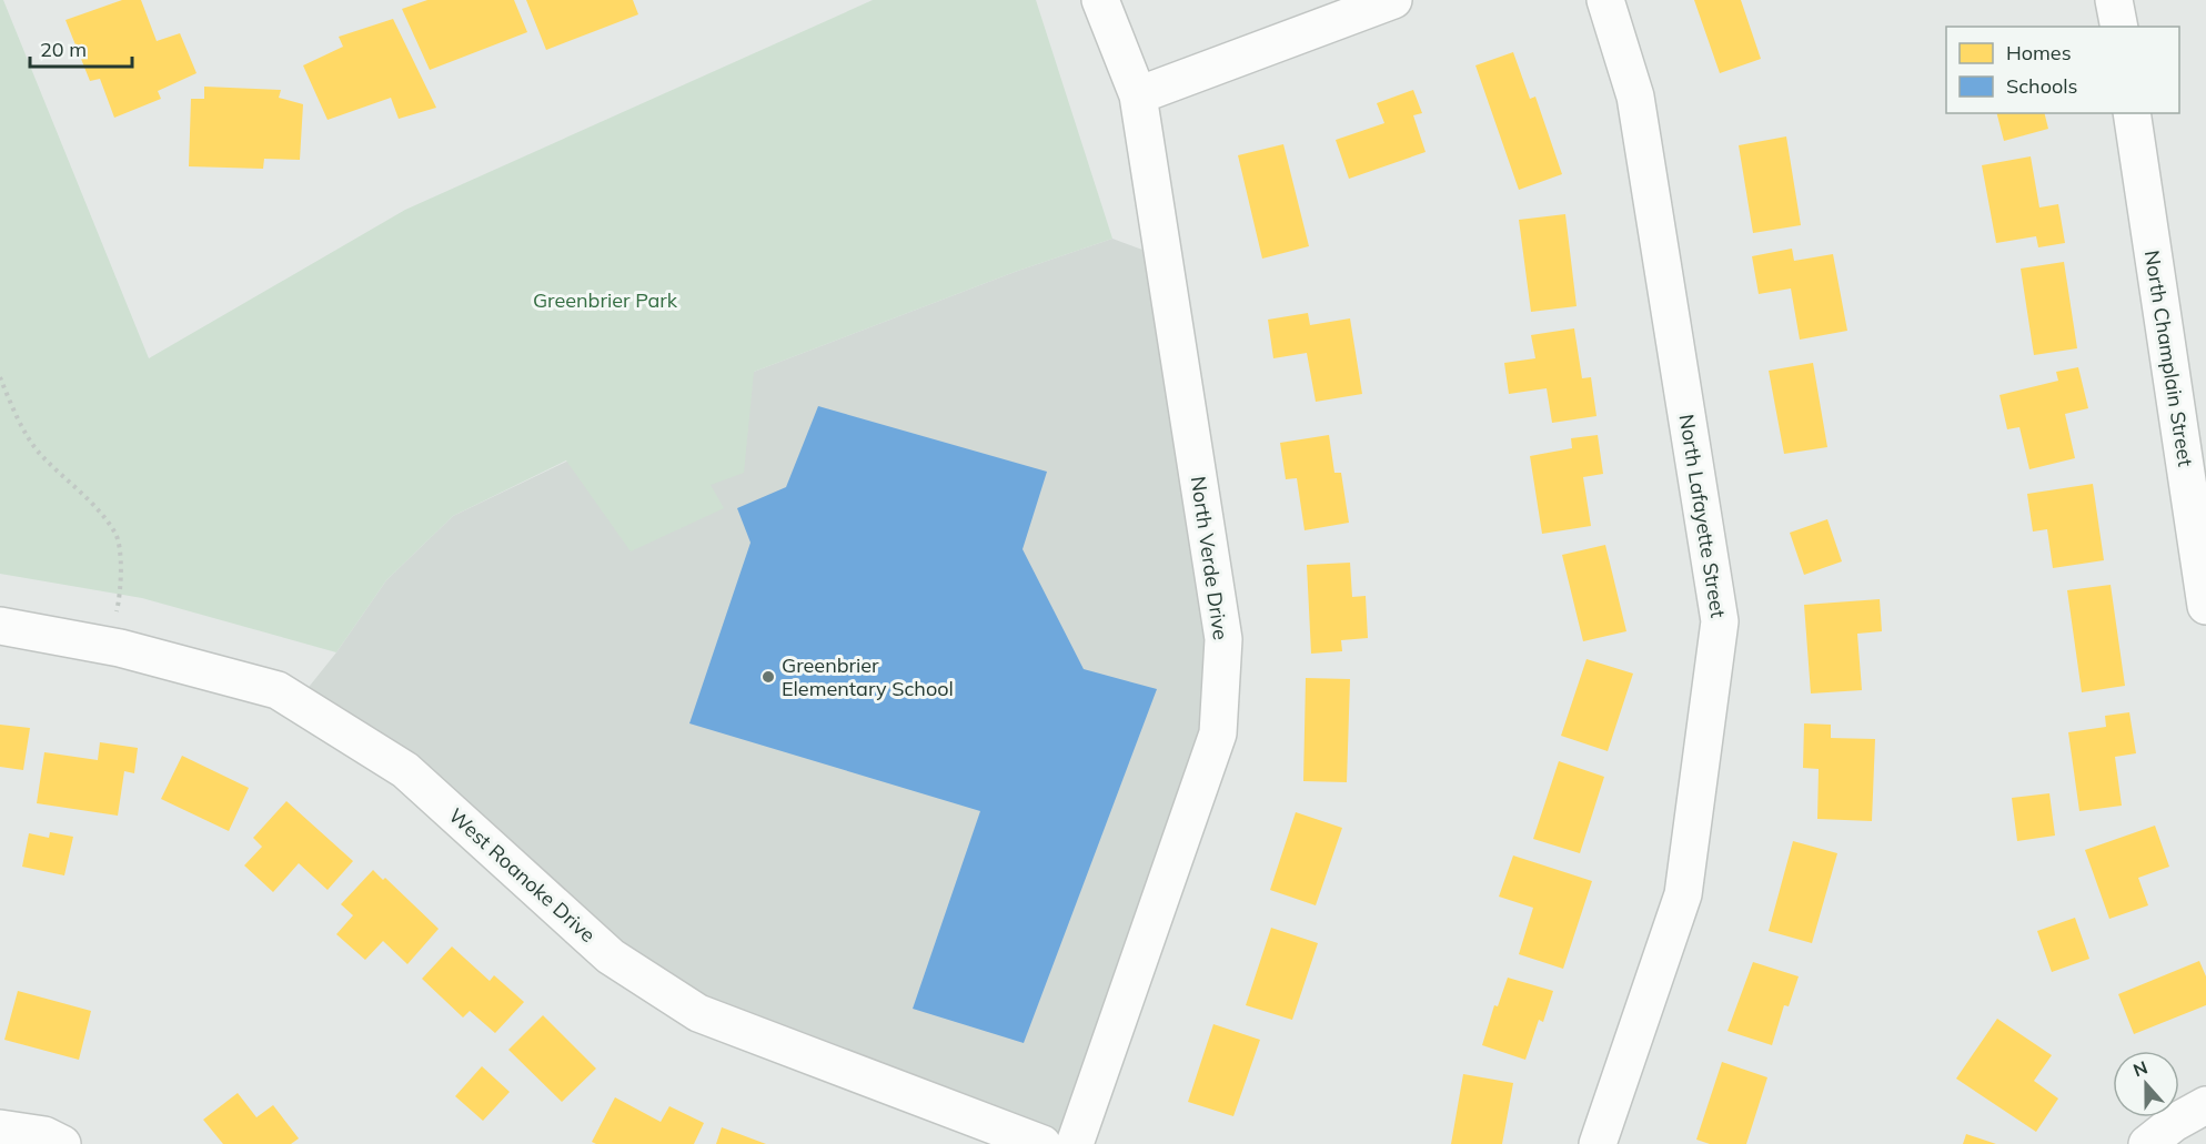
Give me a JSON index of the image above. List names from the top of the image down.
{
  "streets": {
    "street": [
      "North Champlain Street",
      "North Lafayette Street",
      "North Verde Drive",
      "West Roanoke Drive"
    ]
  },
  "parks": ["Greenbrier Park"],
  "places": ["Greenbrier Elementary School"],
  "legend": ["Homes", "Schools"],
  "scale_bar": "20 m",
  "north": "top"
}
